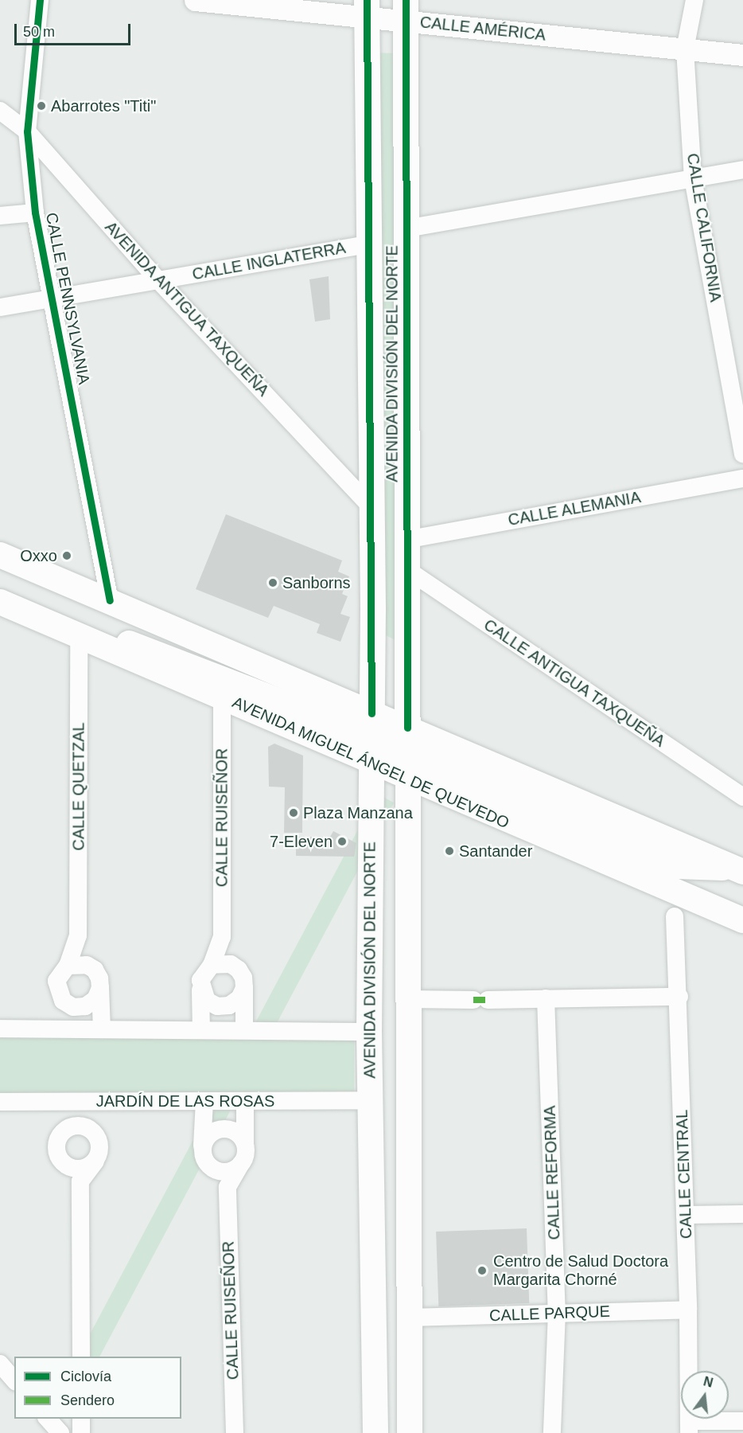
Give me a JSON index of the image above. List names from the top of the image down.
{
  "streets": {
    "main road": ["AVENIDA DIVISIÓN DEL NORTE", "AVENIDA MIGUEL ÁNGEL DE QUEVEDO"],
    "street": [
      "CALLE AMÉRICA",
      "CALLE CALIFORNIA",
      "CALLE INGLATERRA",
      "CALLE PENNSYLVANIA",
      "AVENIDA ANTIGUA TAXQUEÑA",
      "CALLE ALEMANIA",
      "CALLE ANTIGUA TAXQUEÑA",
      "CALLE QUETZAL",
      "CALLE RUISEÑOR",
      "JARDÍN DE LAS ROSAS",
      "CALLE REFORMA",
      "CALLE CENTRAL",
      "CALLE PARQUE"
    ]
  },
  "crossings": [
    ["CALLE AMÉRICA", "CALLE CALIFORNIA"],
    ["CALLE AMÉRICA", "AVENIDA DIVISIÓN DEL NORTE"],
    ["CALLE INGLATERRA", "CALLE PENNSYLVANIA"],
    ["CALLE INGLATERRA", "AVENIDA ANTIGUA TAXQUEÑA"],
    ["CALLE INGLATERRA", "AVENIDA DIVISIÓN DEL NORTE"],
    ["CALLE PENNSYLVANIA", "AVENIDA ANTIGUA TAXQUEÑA"],
    ["AVENIDA ANTIGUA TAXQUEÑA", "AVENIDA DIVISIÓN DEL NORTE"],
    ["AVENIDA DIVISIÓN DEL NORTE", "CALLE ALEMANIA"],
    ["AVENIDA DIVISIÓN DEL NORTE", "CALLE ANTIGUA TAXQUEÑA"],
    ["AVENIDA DIVISIÓN DEL NORTE", "AVENIDA MIGUEL ÁNGEL DE QUEVEDO"],
    ["AVENIDA DIVISIÓN DEL NORTE", "JARDÍN DE LAS ROSAS"],
    ["AVENIDA DIVISIÓN DEL NORTE", "CALLE PARQUE"],
    ["AVENIDA MIGUEL ÁNGEL DE QUEVEDO", "CALLE QUETZAL"],
    ["AVENIDA MIGUEL ÁNGEL DE QUEVEDO", "CALLE RUISEÑOR"],
    ["CALLE REFORMA", "CALLE PARQUE"],
    ["CALLE CENTRAL", "CALLE PARQUE"]
  ],
  "places": [
    "Abarrotes \"Titi\"",
    "Oxxo",
    "Sanborns",
    "Plaza Manzana",
    "7-Eleven",
    "Santander",
    "Centro de Salud Doctora Margarita Chorné"
  ],
  "legend": ["Ciclovía", "Sendero"],
  "scale_bar": "50 m",
  "north": "top"
}
